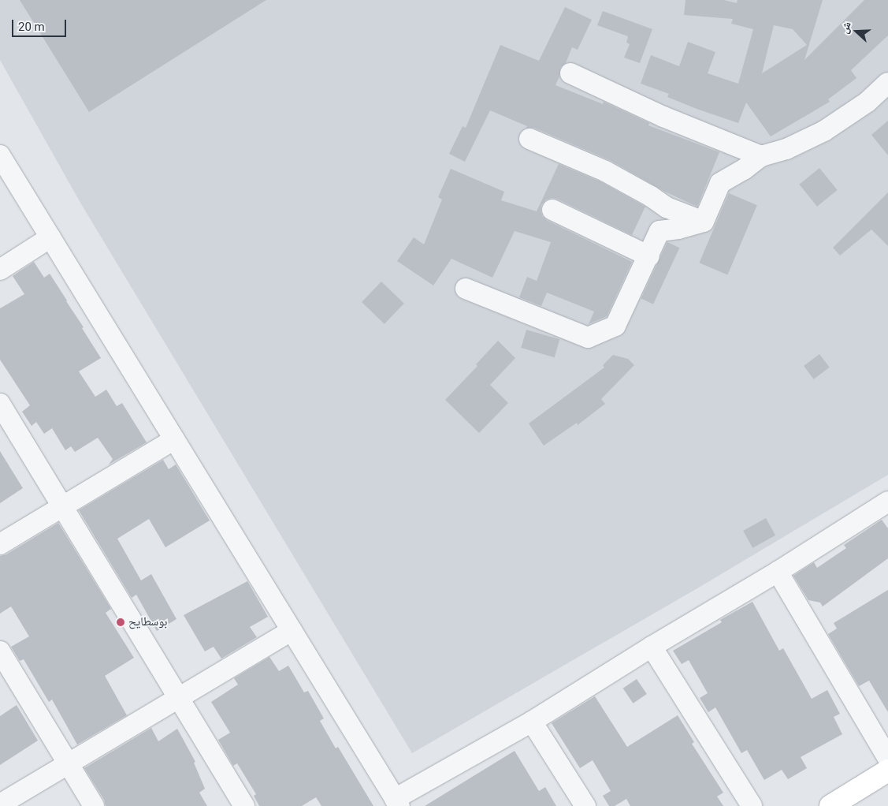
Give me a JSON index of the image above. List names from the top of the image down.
{
  "places": ["بوسطايح"],
  "scale_bar": "20 m",
  "north": "left"
}
